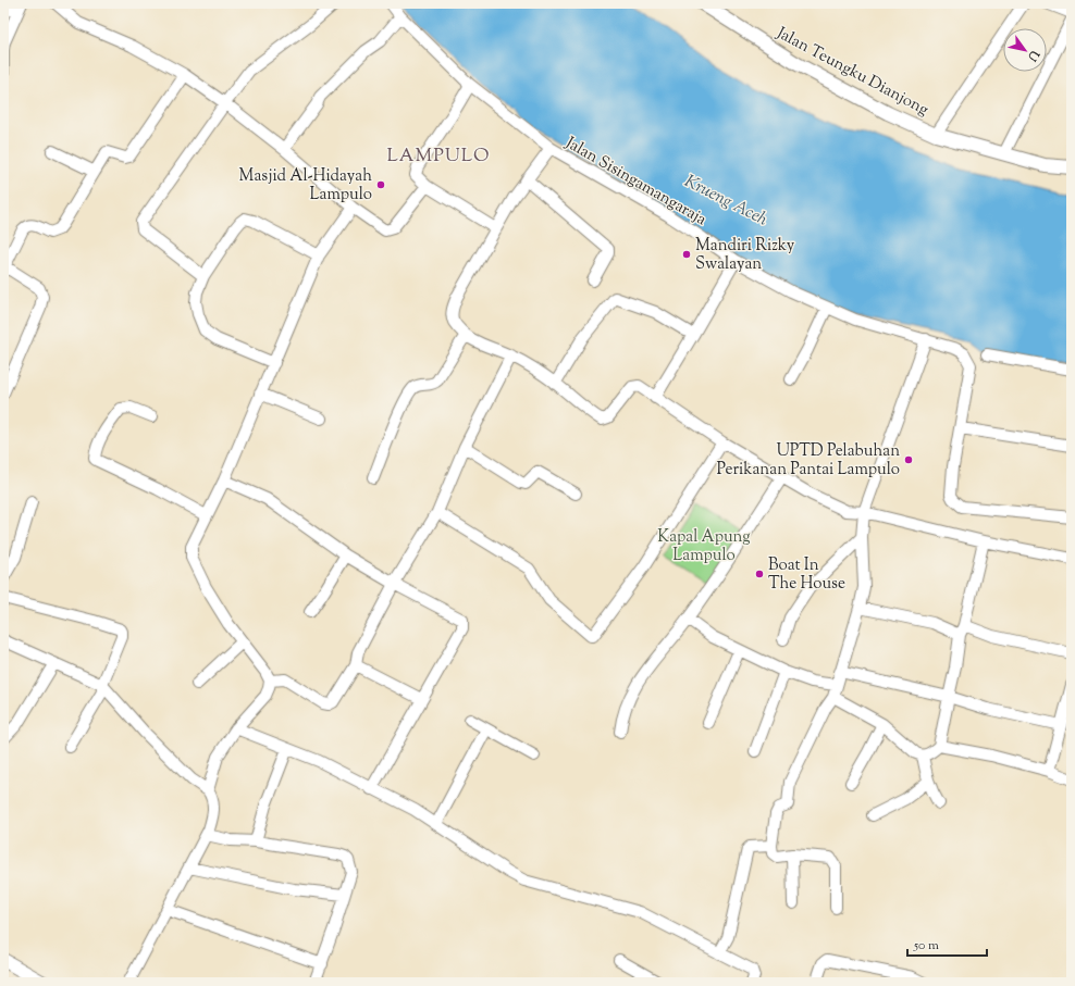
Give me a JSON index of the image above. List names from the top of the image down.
{
  "streets": {
    "street": ["Jalan Teungku Dianjong", "Jalan Sisingamangaraja"]
  },
  "districts": ["LAMPULO"],
  "water": ["Krueng Aceh"],
  "parks": ["Kapal Apung Lampulo"],
  "places": [
    "Masjid Al-Hidayah Lampulo",
    "Mandiri Rizky Swalayan",
    "UPTD Pelabuhan Perikanan Pantai Lampulo",
    "Boat In The House"
  ],
  "scale_bar": "50 m",
  "north": "bottom right"
}
